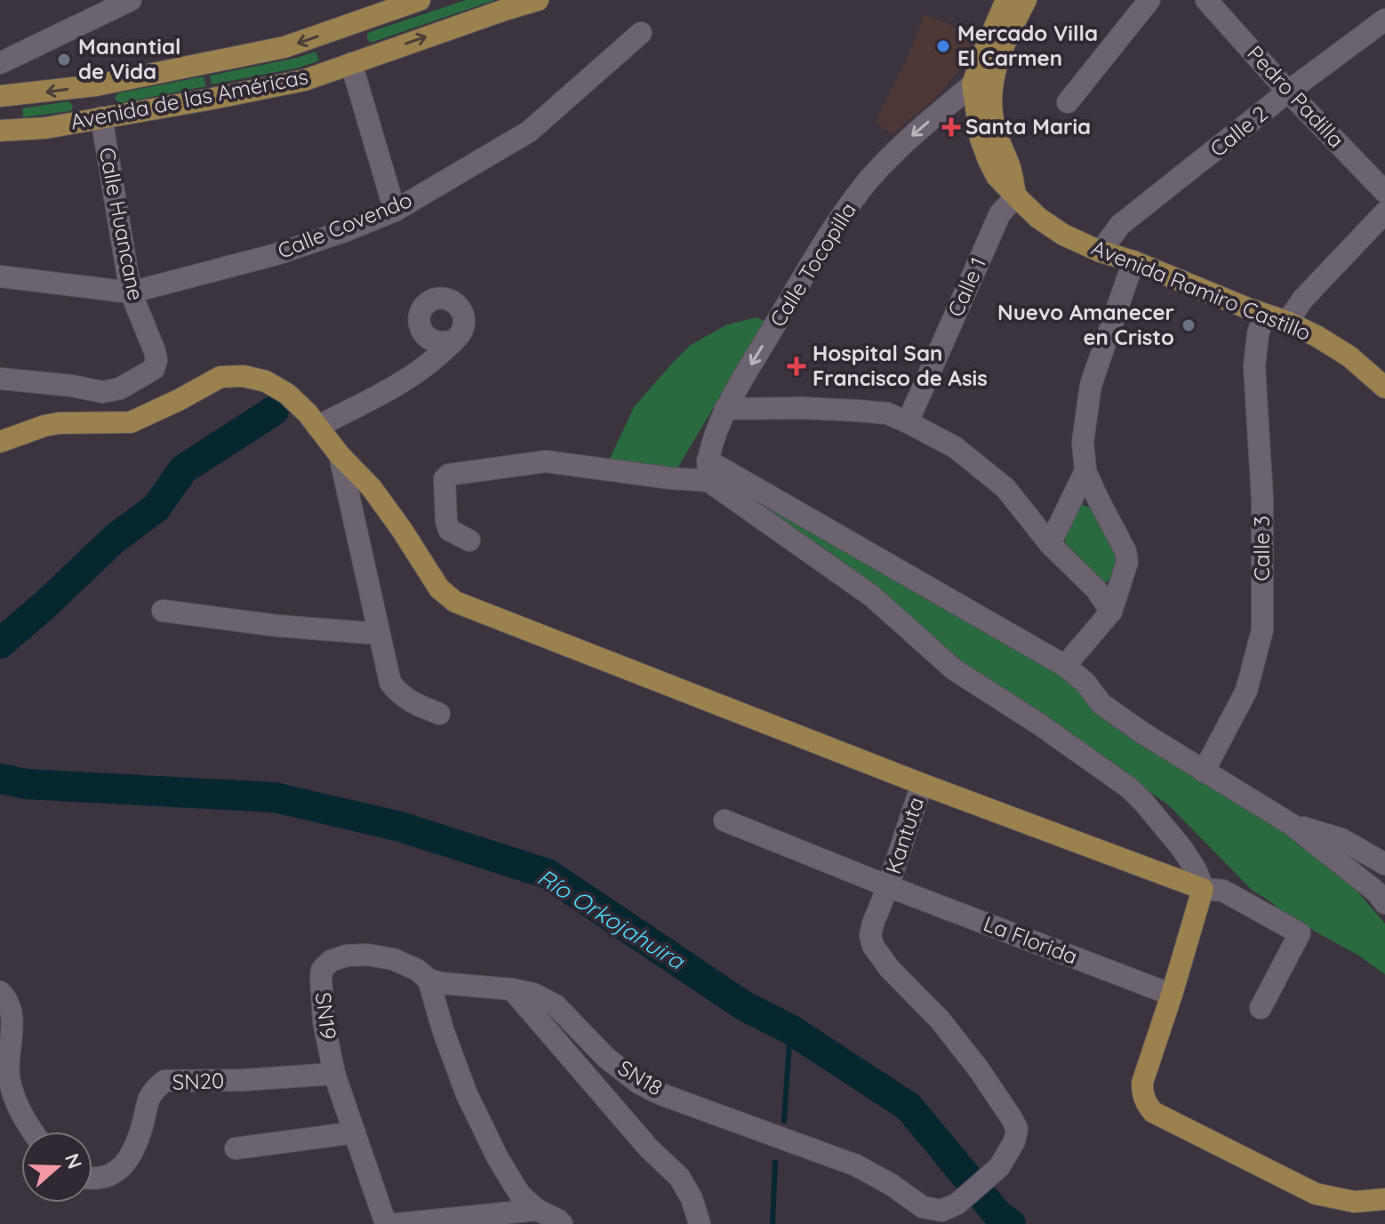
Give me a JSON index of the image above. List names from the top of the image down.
{
  "streets": {
    "main road": ["Avenida de las Américas", "Avenida Ramiro Castillo"],
    "street": [
      "Pedro Padilla",
      "Calle 2",
      "Calle Huancane",
      "Calle Covendo",
      "Calle Tocopilla",
      "Calle 1",
      "Calle 3",
      "Kantuta",
      "La Florida",
      "SN19",
      "SN18",
      "SN20"
    ]
  },
  "crossings": [
    ["Pedro Padilla", "Calle 2"],
    ["Avenida de las Américas", "Calle Huancane"],
    ["Calle 2", "Avenida Ramiro Castillo"],
    ["Calle Huancane", "Calle Covendo"],
    ["Calle Tocopilla", "Avenida Ramiro Castillo"],
    ["Calle 1", "Avenida Ramiro Castillo"],
    ["Avenida Ramiro Castillo", "Calle 3"],
    ["Kantuta", "La Florida"],
    ["Kantuta", "SN18"],
    ["SN19", "SN18"],
    ["SN19", "SN20"]
  ],
  "one_way": ["Calle Tocopilla"],
  "water": ["Río Orkojahuira"],
  "places": {
    "other": ["Mercado Villa El Carmen", "Manantial de Vida", "Nuevo Amanecer en Cristo"],
    "health": ["Santa Maria", "Hospital San Francisco de Asis"]
  },
  "north": "right"
}
